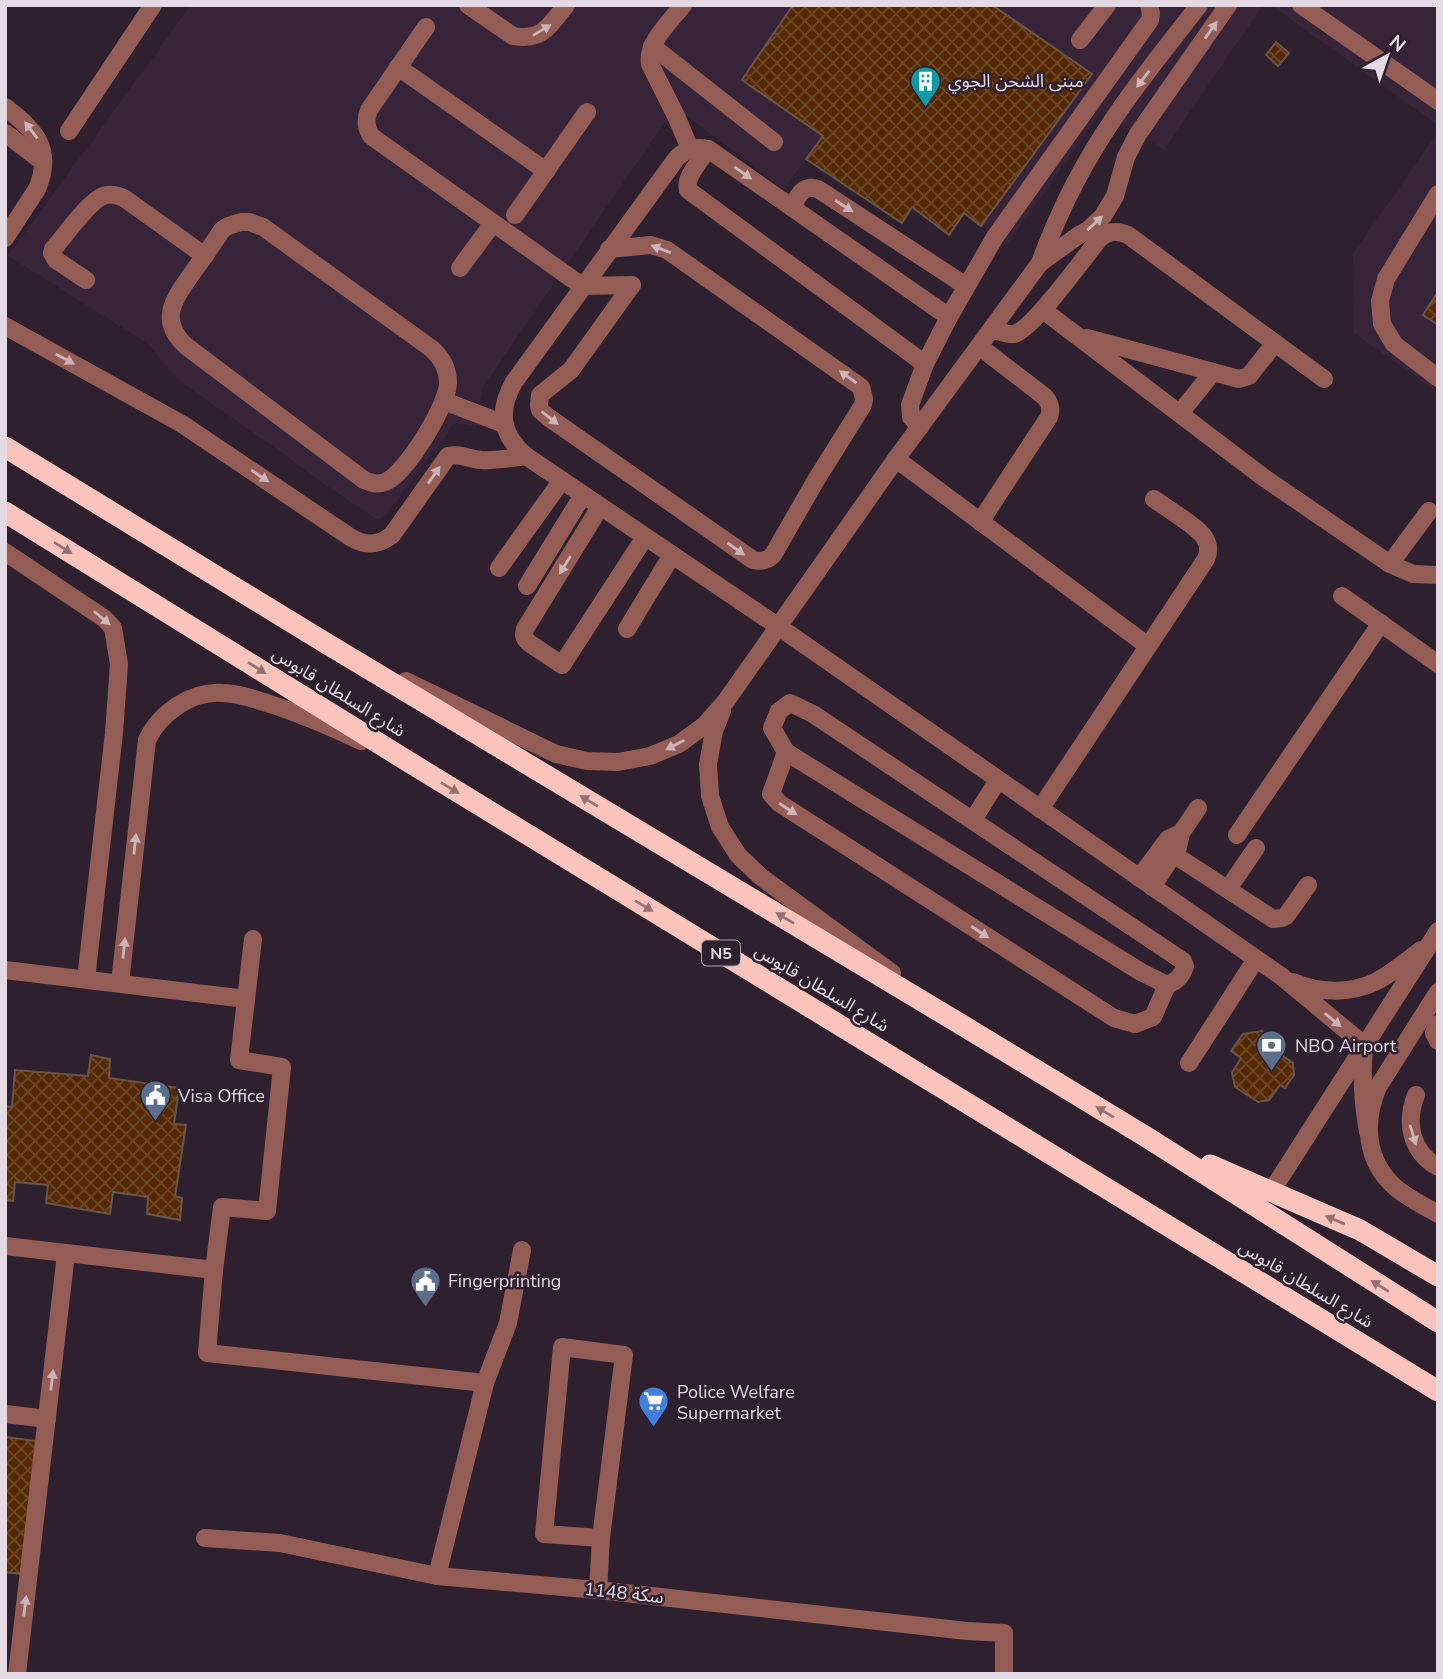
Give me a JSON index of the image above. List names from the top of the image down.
{
  "streets": {
    "highway": ["شارع السلطان قابوس", "N5"],
    "street": ["سكة 1148"]
  },
  "places": {
    "building": ["مبنى الشحن الجوي"],
    "bank": ["NBO Airport"],
    "public building": ["Visa Office", "Fingerprinting"],
    "supermarket": ["Police Welfare Supermarket"]
  },
  "north": "top right"
}
